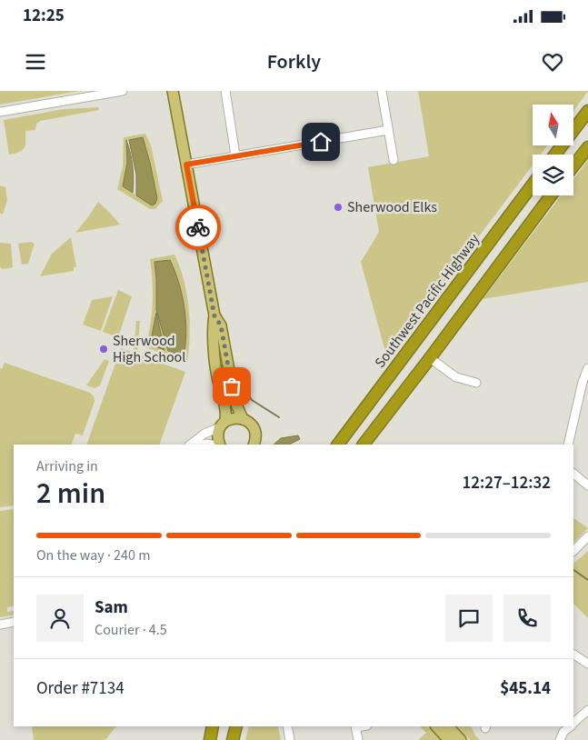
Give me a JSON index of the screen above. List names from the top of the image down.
{
  "streets": {
    "highway": ["Southwest Pacific Highway"]
  },
  "places": ["Sherwood Elks", "Sherwood High School"],
  "north": "top",
  "page": {
    "status": "12:25",
    "header": "Forkly",
    "heading": ["2 min", "Arriving in", "12:27–12:32"],
    "panel": [
      "Sam",
      "Courier · 4.5",
      "Order #7134",
      "$45.14"
    ],
    "bar": "On the way · 240 m"
  }
}
